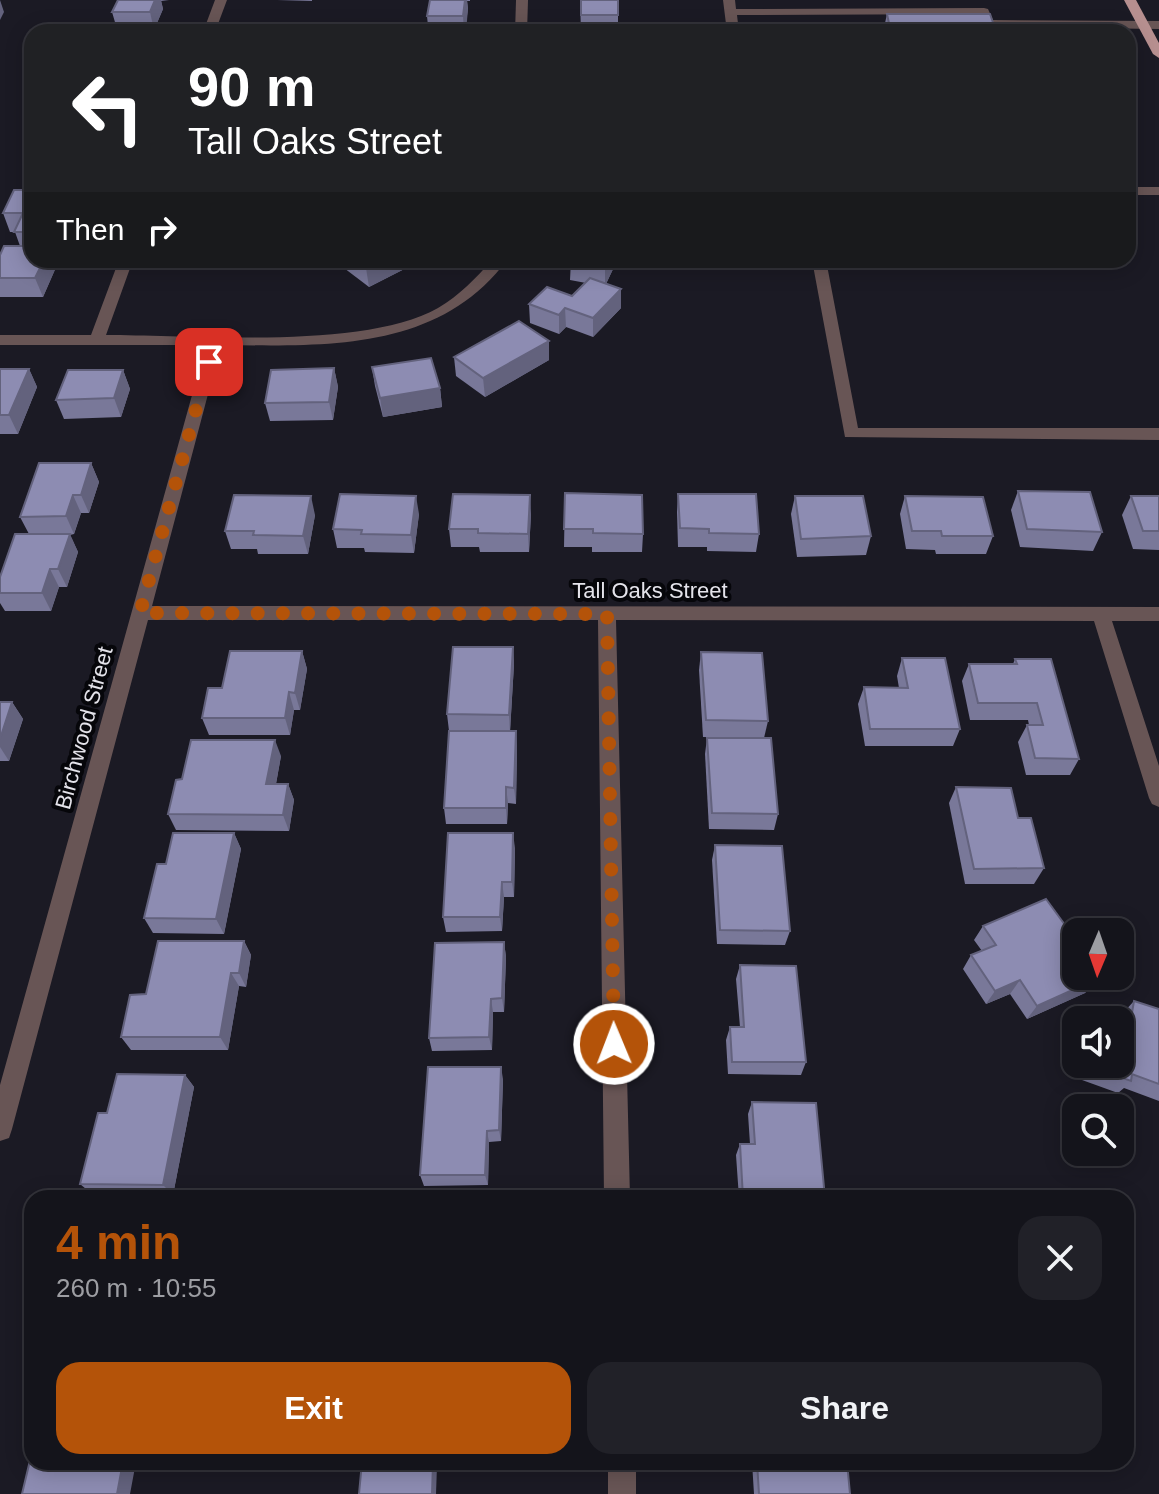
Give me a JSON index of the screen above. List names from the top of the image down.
{
  "streets": {
    "street": ["Tall Oaks Street", "Birchwood Street"]
  },
  "crossings": [
    ["Tall Oaks Street", "Birchwood Street"]
  ],
  "north": "bottom",
  "page": {
    "turn": ["90 m", "Tall Oaks Street"],
    "then": "Then",
    "heading": ["4 min", "260 m · 10:55"],
    "buttons": ["Exit", "Share"]
  }
}
